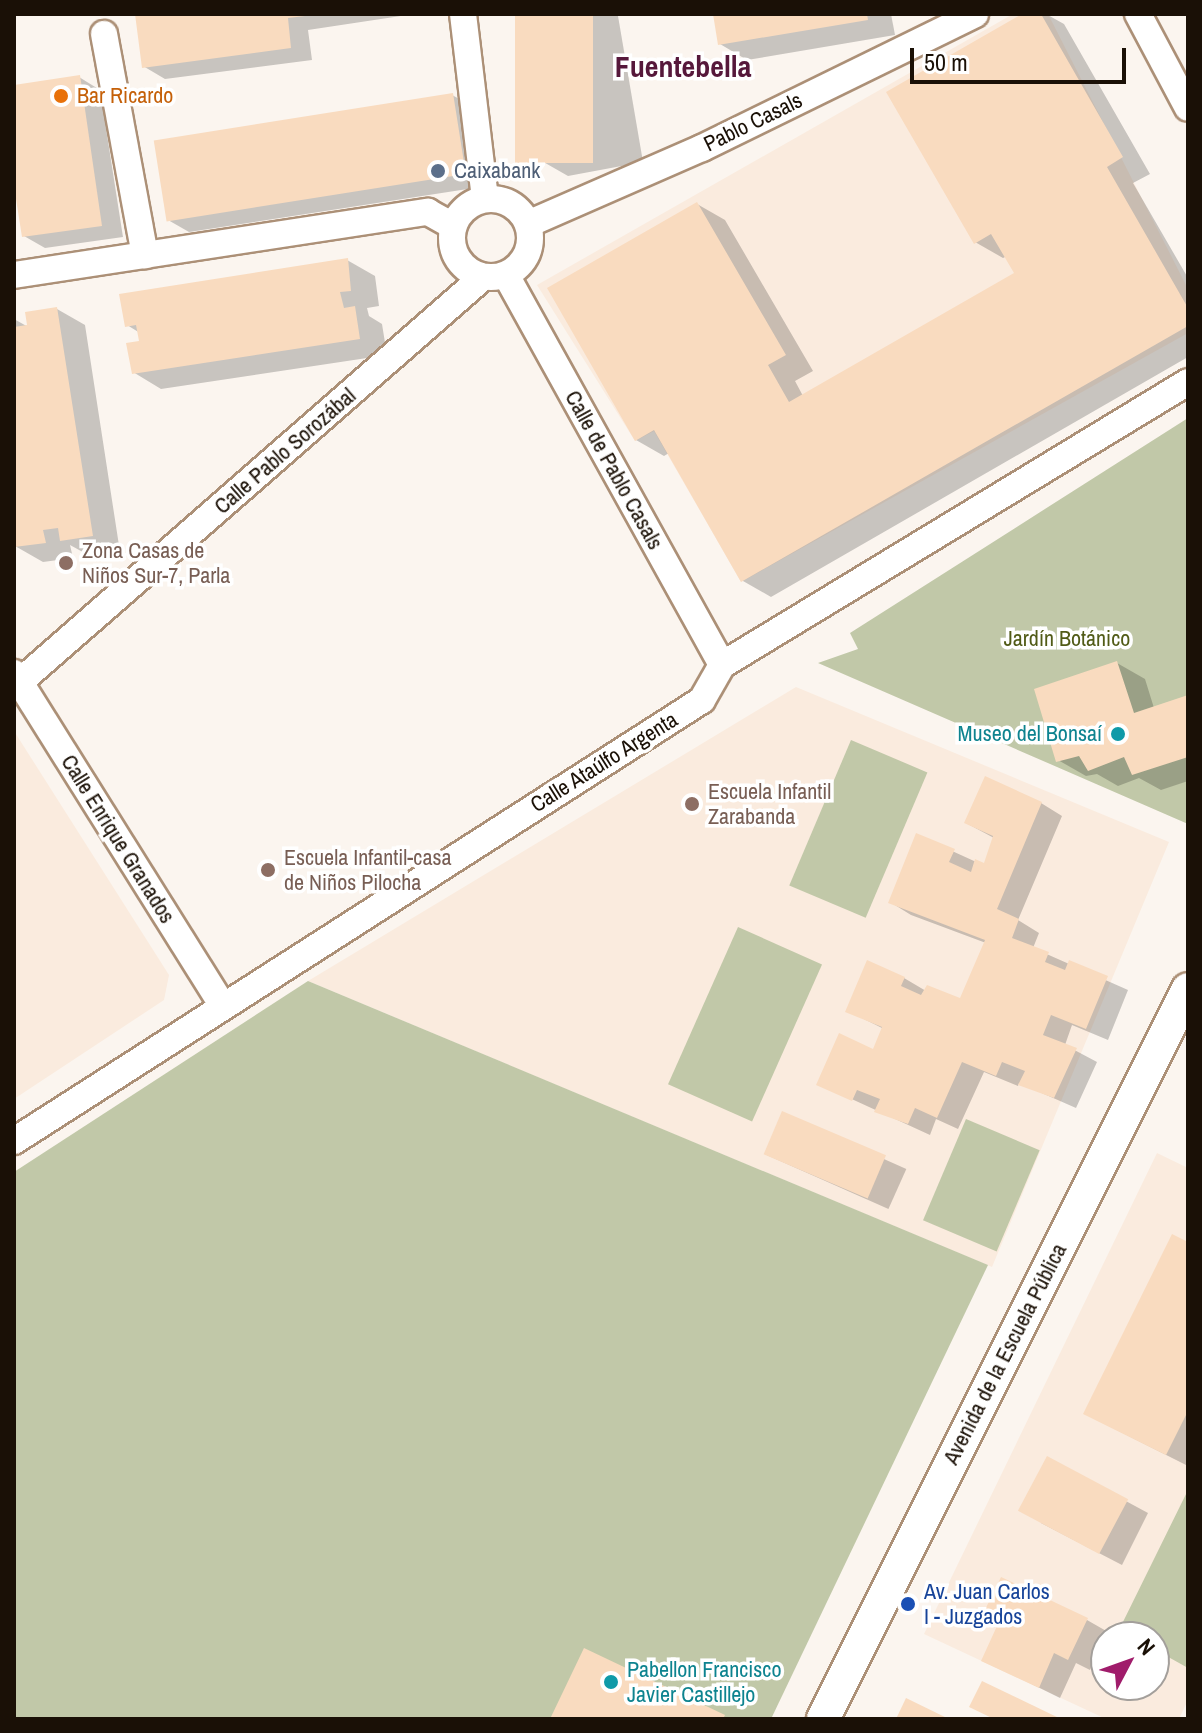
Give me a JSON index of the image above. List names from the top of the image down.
{
  "streets": {
    "street": [
      "Pablo Casals",
      "Calle Pablo Sorozábal",
      "Calle de Pablo Casals",
      "Calle Ataúlfo Argenta",
      "Calle Enrique Granados",
      "Avenida de la Escuela Pública"
    ]
  },
  "crossings": [
    ["Pablo Casals", "Calle Pablo Sorozábal"],
    ["Pablo Casals", "Calle de Pablo Casals"],
    ["Calle Pablo Sorozábal", "Calle de Pablo Casals"],
    ["Calle Pablo Sorozábal", "Calle Enrique Granados"],
    ["Calle de Pablo Casals", "Calle Ataúlfo Argenta"],
    ["Calle Ataúlfo Argenta", "Calle Enrique Granados"]
  ],
  "districts": ["Fuentebella"],
  "parks": ["Jardín Botánico"],
  "places": [
    "Bar Ricardo",
    "Caixabank",
    "Zona Casas de Niños Sur-7, Parla",
    "Museo del Bonsaí",
    "Escuela Infantil Zarabanda",
    "Escuela Infantil-casa de Niños Pilocha",
    "Av. Juan Carlos I - Juzgados",
    "Pabellon Francisco Javier Castillejo"
  ],
  "scale_bar": "50 m",
  "north": "top right"
}
